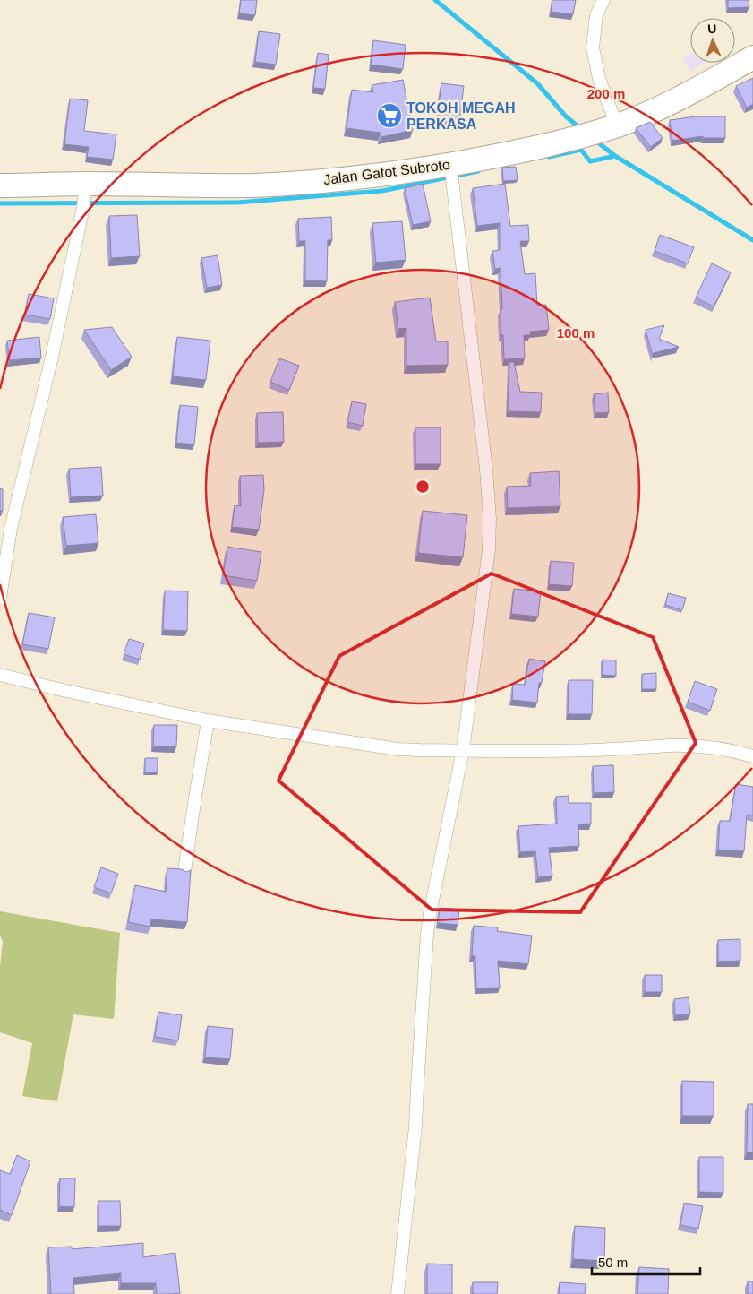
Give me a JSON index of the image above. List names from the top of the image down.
{
  "streets": {
    "highway": ["Jalan Gatot Subroto"]
  },
  "places": {
    "supermarket": ["TOKOH MEGAH PERKASA"]
  },
  "scale_bar": "50 m",
  "north": "top",
  "rings": ["200 m", "100 m"]
}
